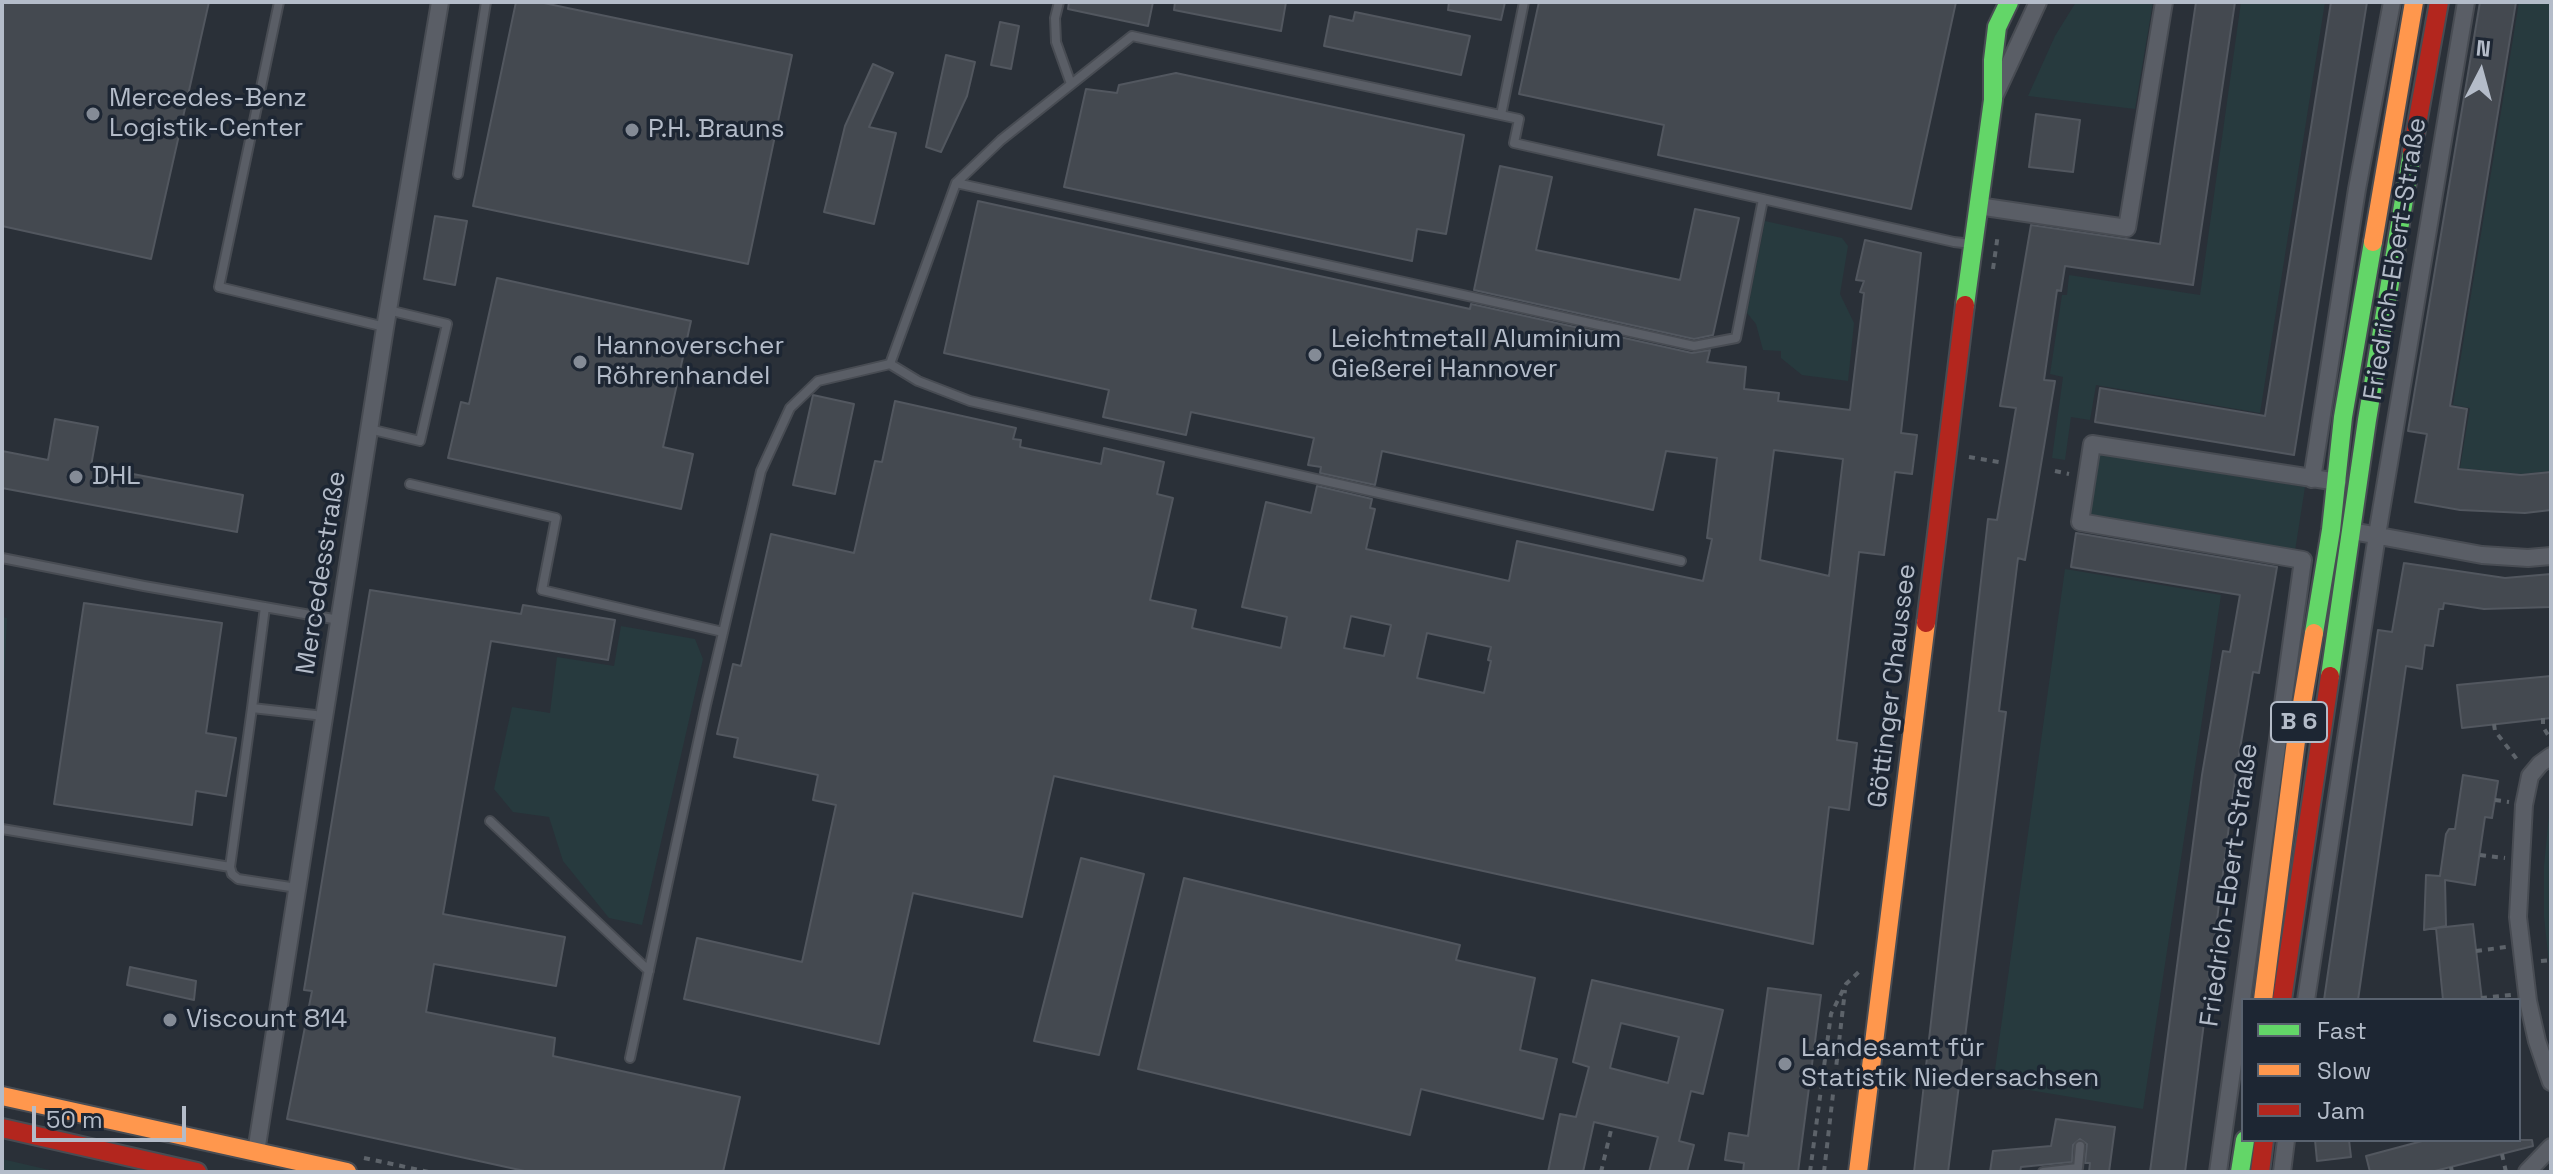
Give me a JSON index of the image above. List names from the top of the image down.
{
  "streets": {
    "main road": ["Friedrich-Ebert-Straße", "Göttinger Chaussee", "B 6"],
    "street": ["Mercedesstraße"]
  },
  "places": [
    "Mercedes-Benz Logistik-Center",
    "P.H. Brauns",
    "Leichtmetall Aluminium Gießerei Hannover",
    "Hannoverscher Röhrenhandel",
    "DHL",
    "Viscount 814",
    "Landesamt für Statistik Niedersachsen"
  ],
  "legend": ["Fast", "Slow", "Jam"],
  "scale_bar": "50 m",
  "north": "top"
}
